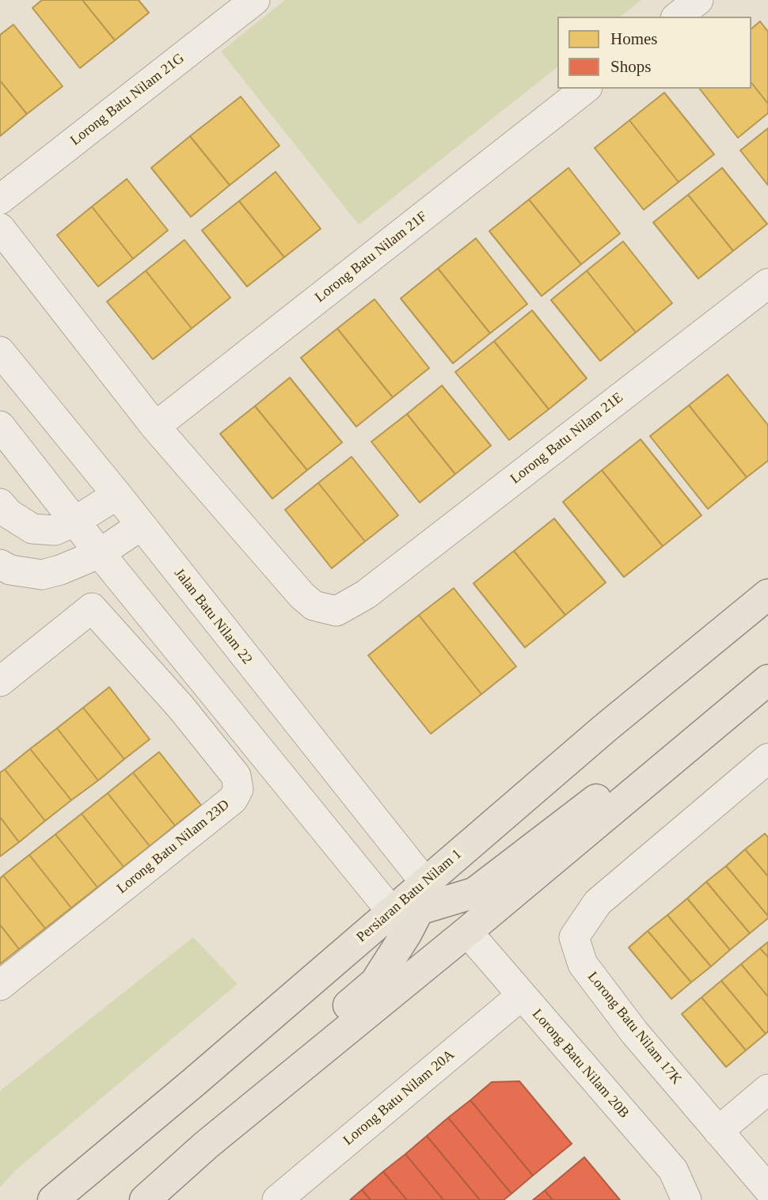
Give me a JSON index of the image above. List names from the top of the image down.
{
  "streets": {
    "main road": ["Persiaran Batu Nilam 1"],
    "street": [
      "Lorong Batu Nilam 21G",
      "Lorong Batu Nilam 21F",
      "Lorong Batu Nilam 21E",
      "Jalan Batu Nilam 22",
      "Lorong Batu Nilam 23D",
      "Lorong Batu Nilam 17K",
      "Lorong Batu Nilam 20B",
      "Lorong Batu Nilam 20A"
    ]
  },
  "crossings": [
    ["Lorong Batu Nilam 21F", "Lorong Batu Nilam 21E"],
    ["Jalan Batu Nilam 22", "Persiaran Batu Nilam 1"],
    ["Lorong Batu Nilam 20B", "Lorong Batu Nilam 20A"]
  ],
  "legend": ["Homes", "Shops"]
}
